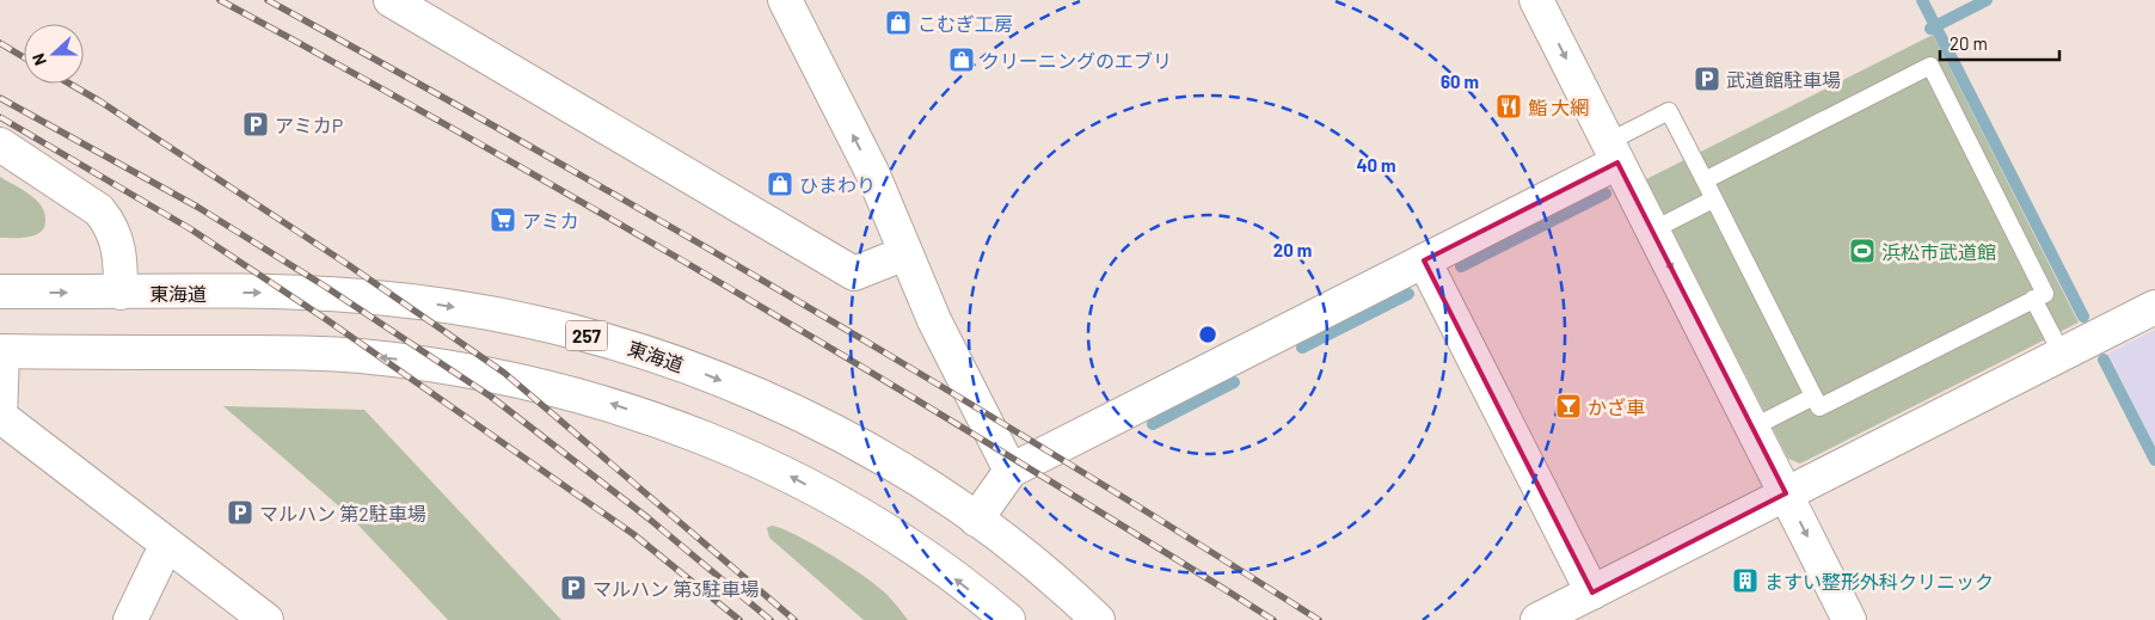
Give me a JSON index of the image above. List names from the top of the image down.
{
  "streets": {
    "main road": ["東海道", "257"]
  },
  "places": {
    "shop": ["こむぎ工房", "クリーニングのエブリ", "ひまわり"],
    "parking": [
      "武道館駐車場",
      "アミカP",
      "マルハン 第2駐車場",
      "マルハン 第3駐車場"
    ],
    "restaurant": ["鮨 大網"],
    "supermarket": ["アミカ"],
    "sports": ["浜松市武道館"],
    "bar": ["かざ車"],
    "building": ["ますい整形外科クリニック"]
  },
  "scale_bar": "20 m",
  "north": "left",
  "rings": ["60 m", "40 m", "20 m"]
}
